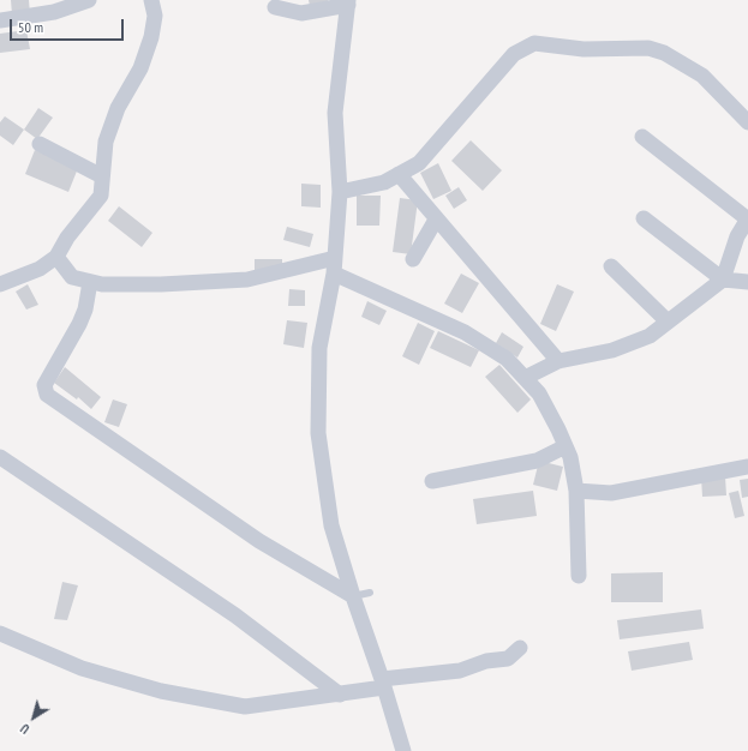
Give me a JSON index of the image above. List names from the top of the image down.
{
  "scale_bar": "50 m",
  "north": "bottom left"
}
